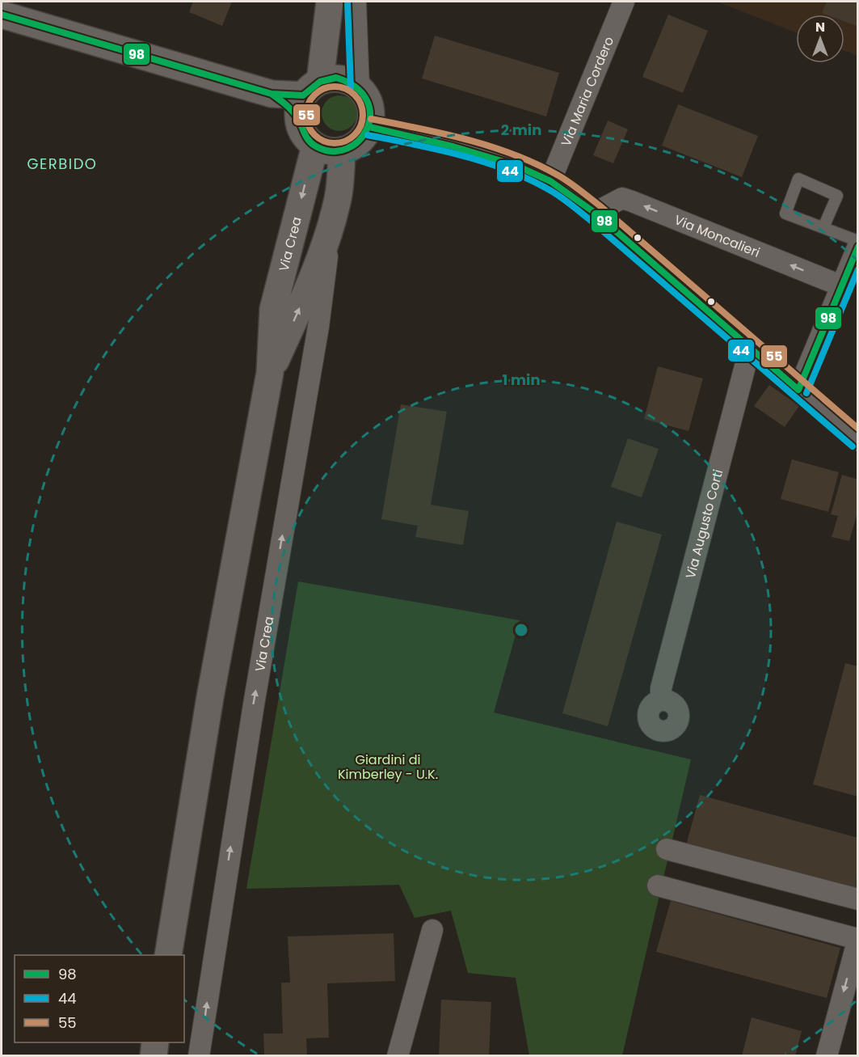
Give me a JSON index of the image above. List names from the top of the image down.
{
  "streets": {
    "street": [
      "Via Maria Cordero",
      "Via Moncalieri",
      "Via Crea",
      "Via Augusto Corti"
    ]
  },
  "districts": ["GERBIDO"],
  "parks": ["Giardini di Kimberley - U.K."],
  "lines": ["transit line 44", "transit line 98", "transit line 55"],
  "legend": ["98", "44", "55"],
  "north": "top",
  "rings": ["2 min", "1 min"]
}
